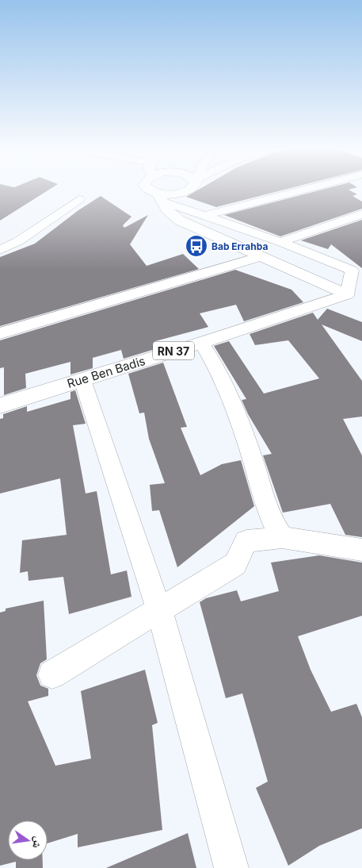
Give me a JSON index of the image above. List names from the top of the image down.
{
  "streets": {
    "main road": ["RN 37", "Rue Ben Badis"]
  },
  "places": {
    "bus stop": ["Bab Errahba"]
  },
  "north": "right"
}
